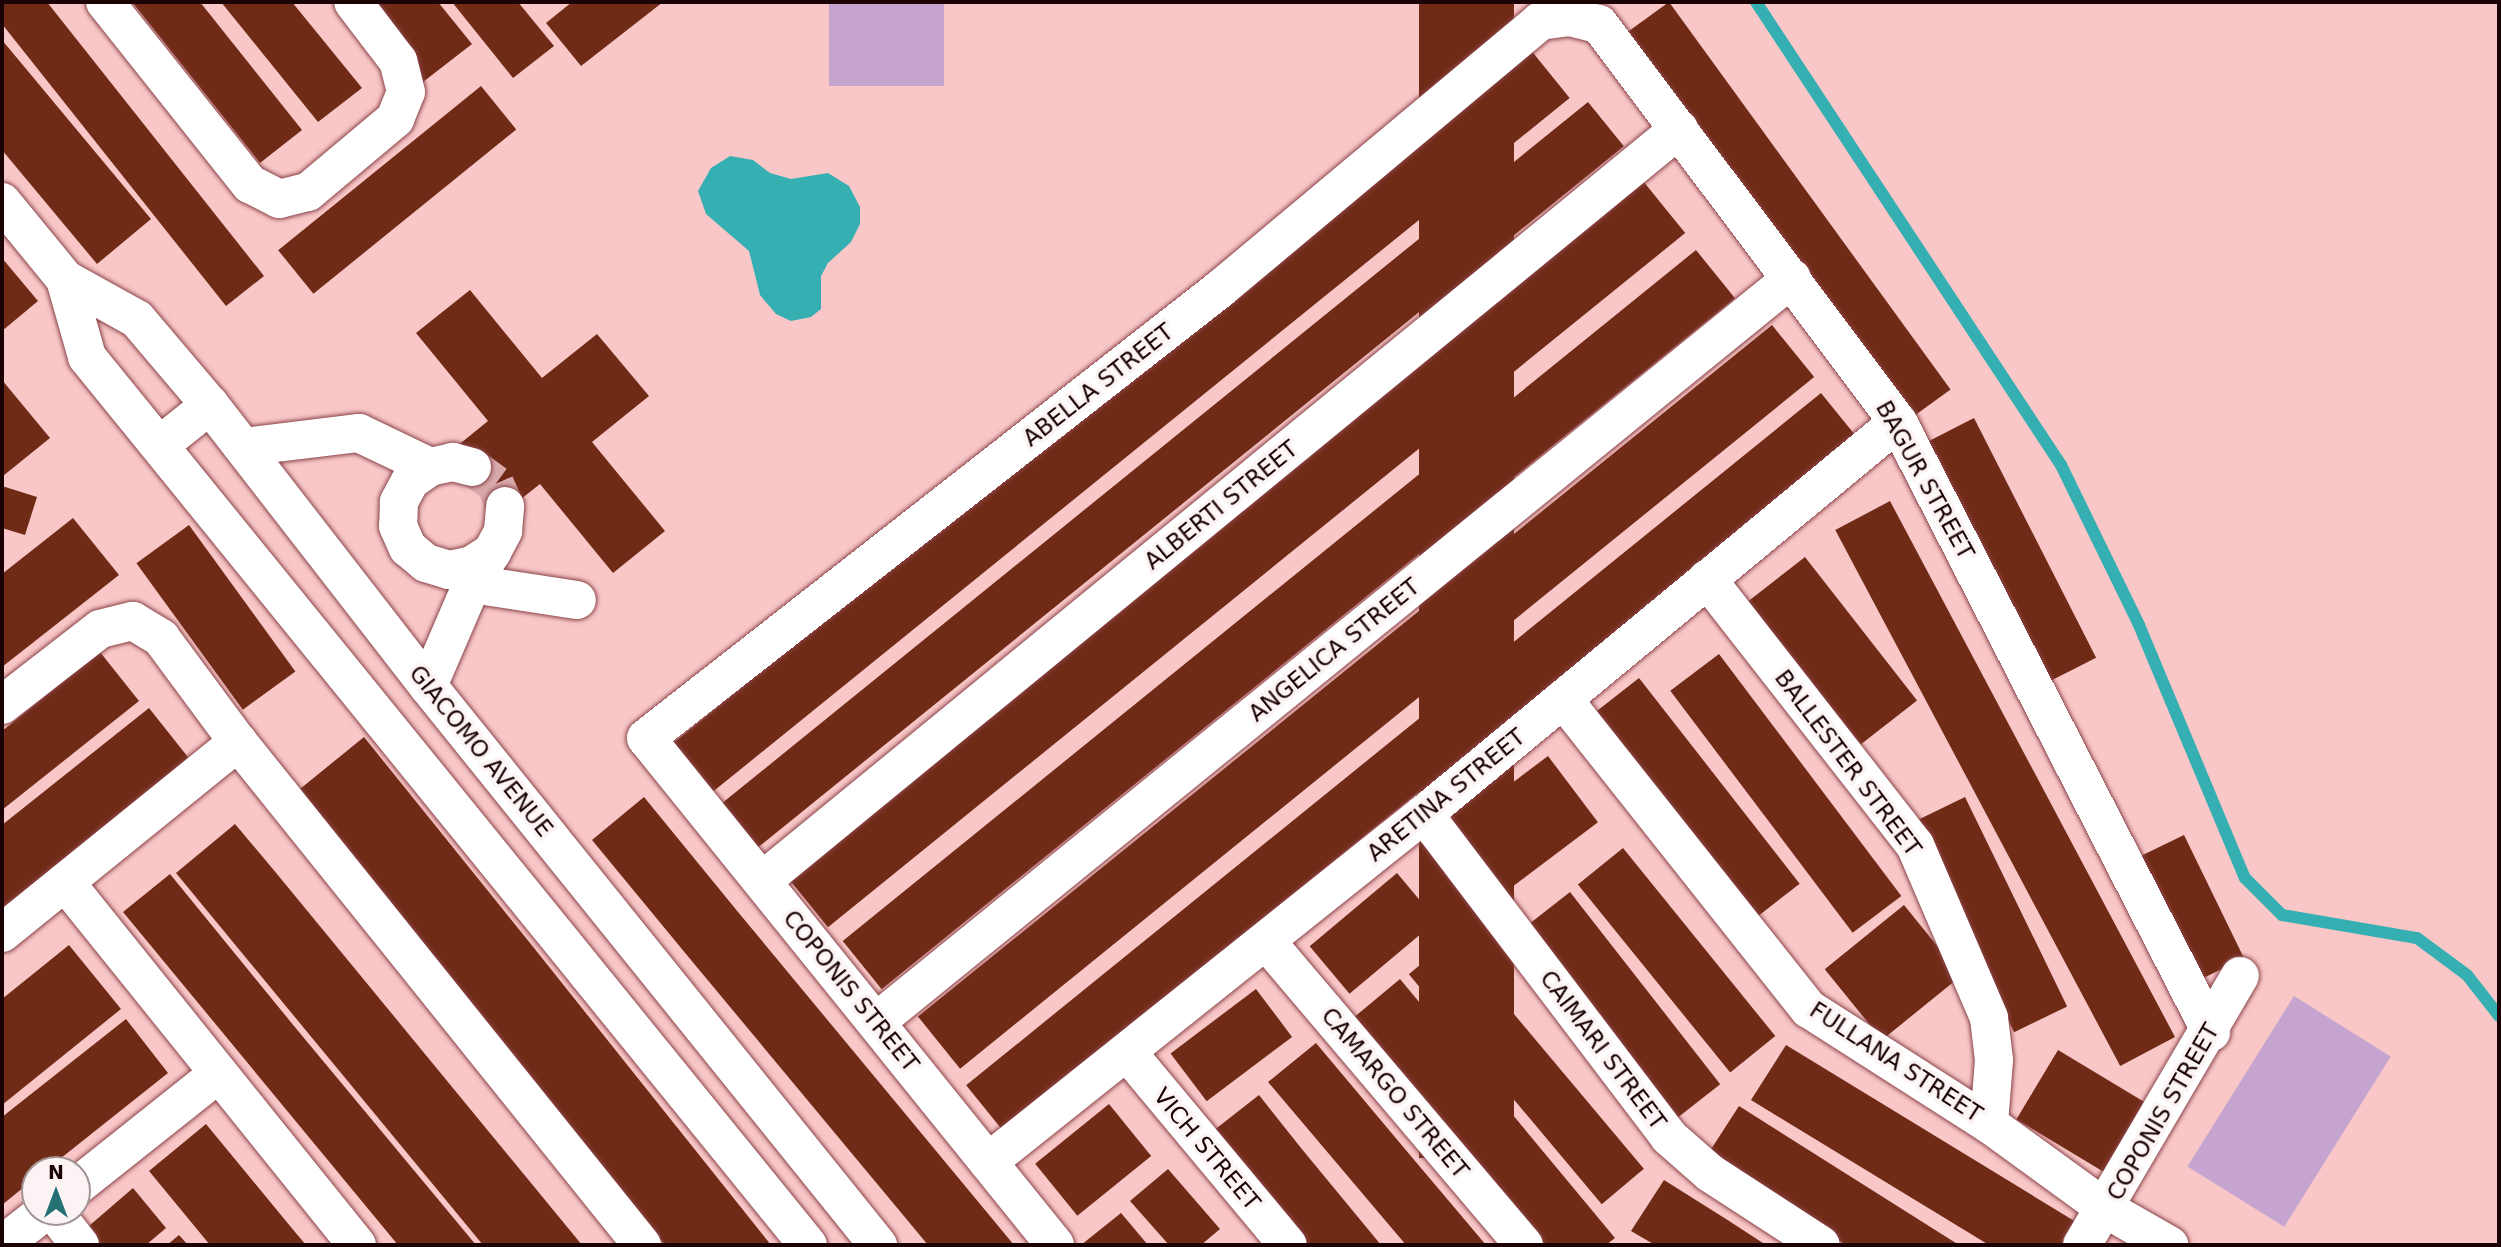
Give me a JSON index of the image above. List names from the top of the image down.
{
  "streets": {
    "street": [
      "ABELLA STREET",
      "BAGUR STREET",
      "ALBERTI STREET",
      "ANGELICA STREET",
      "GIACOMO AVENUE",
      "BALLESTER STREET",
      "ARETINA STREET",
      "COPONIS STREET",
      "CAIMARI STREET",
      "FULLANA STREET",
      "CAMARGO STREET",
      "VICH STREET"
    ]
  },
  "crossings": [
    ["ABELLA STREET", "BAGUR STREET"],
    ["ABELLA STREET", "COPONIS STREET"],
    ["BAGUR STREET", "ALBERTI STREET"],
    ["BAGUR STREET", "ANGELICA STREET"],
    ["BAGUR STREET", "ARETINA STREET"],
    ["BAGUR STREET", "COPONIS STREET"],
    ["ALBERTI STREET", "COPONIS STREET"],
    ["ANGELICA STREET", "COPONIS STREET"],
    ["BALLESTER STREET", "ARETINA STREET"],
    ["BALLESTER STREET", "FULLANA STREET"],
    ["ARETINA STREET", "COPONIS STREET"],
    ["ARETINA STREET", "CAIMARI STREET"],
    ["ARETINA STREET", "FULLANA STREET"],
    ["ARETINA STREET", "CAMARGO STREET"],
    ["ARETINA STREET", "VICH STREET"],
    ["COPONIS STREET", "FULLANA STREET"]
  ],
  "north": "top"
}
